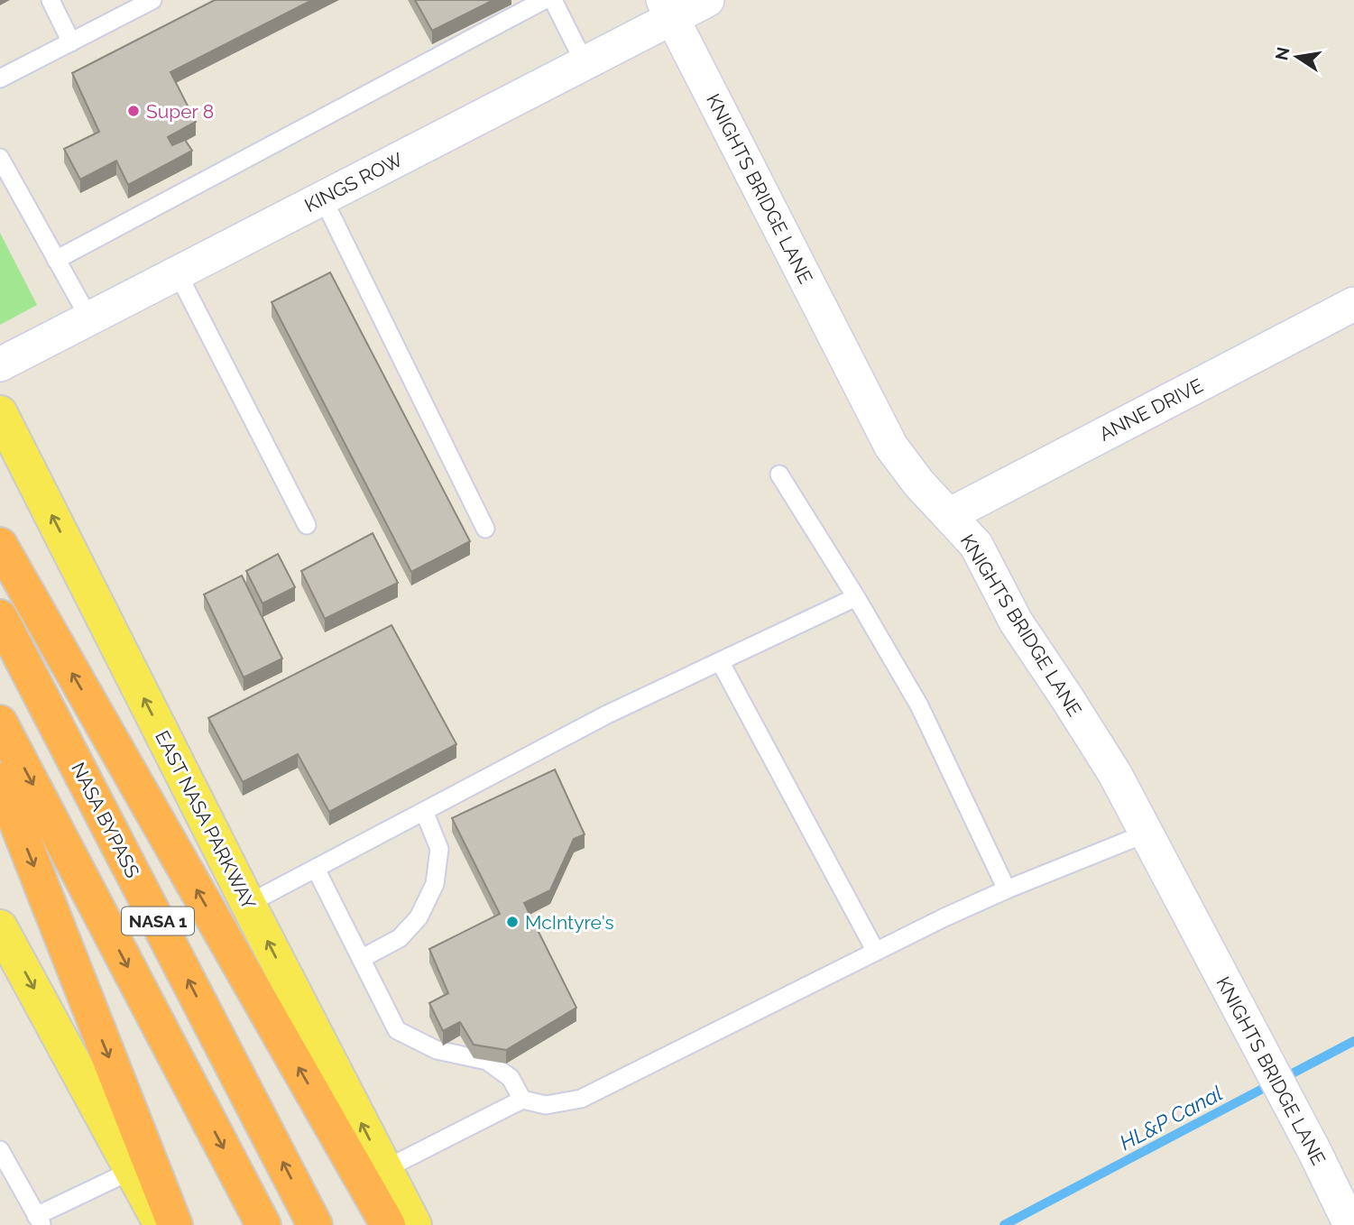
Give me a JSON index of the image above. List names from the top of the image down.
{
  "streets": {
    "highway": ["NASA BYPASS", "NASA 1"],
    "main road": ["EAST NASA PARKWAY"],
    "street": ["KINGS ROW", "KNIGHTS BRIDGE LANE", "ANNE DRIVE"]
  },
  "crossings": [
    ["KINGS ROW", "KNIGHTS BRIDGE LANE"],
    ["KNIGHTS BRIDGE LANE", "ANNE DRIVE"]
  ],
  "water": ["HL&P Canal"],
  "places": ["Super 8", "McIntyre's"],
  "north": "left"
}
